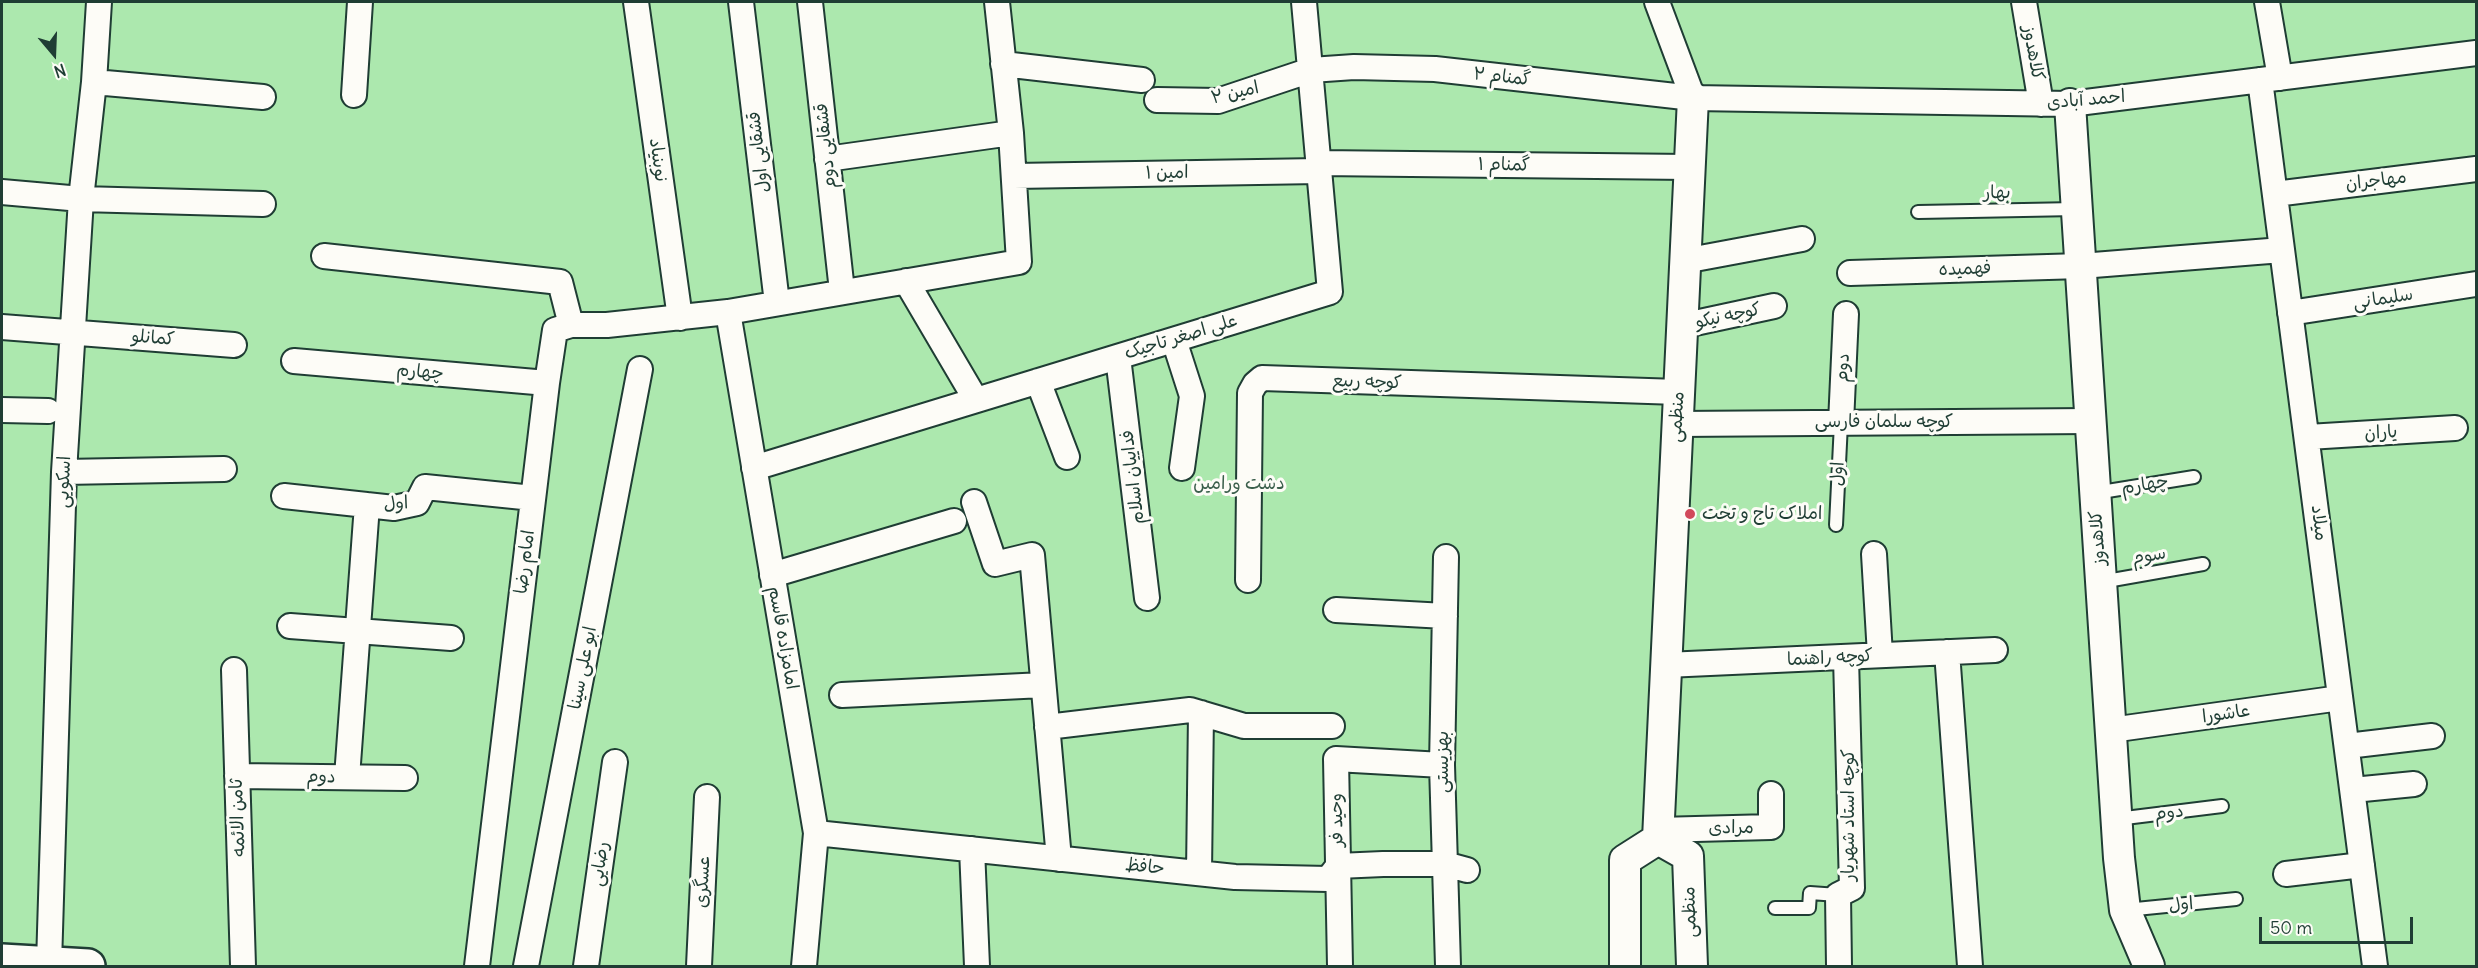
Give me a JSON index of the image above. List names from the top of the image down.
{
  "streets": {
    "street": [
      "کلاهدوز",
      "گمنام ۲",
      "امین ۲",
      "احمد آبادی",
      "قشقایی دوم",
      "قشقایی اول",
      "نوبنیاد",
      "گمنام ۱",
      "امین ۱",
      "مهاجران",
      "فهمیده",
      "سلیمانی",
      "کوچه نیکو",
      "علی اصغر تاجیک",
      "کمانلو",
      "دوم",
      "چهارم",
      "کوچه ربیع",
      "منظمی",
      "کوچه سلمان فارسی",
      "یاران",
      "اول",
      "فداییان اسلام",
      "اسکویی",
      "میلاد",
      "امام رضا",
      "امامزاده قاسم",
      "کوچه راهنما",
      "ابو علی سینا",
      "عاشورا",
      "بهزیستی",
      "کوچه استاد شهریار",
      "ثامن الائمه",
      "وحید فر",
      "مرادی",
      "رضایی",
      "حافظ",
      "عسگری"
    ],
    "lane": ["بهار", "سوم"]
  },
  "crossings": [
    ["کلاهدوز", "احمد آبادی"],
    ["کلاهدوز", "بهار"],
    ["کلاهدوز", "فهمیده"],
    ["کلاهدوز", "دوم"],
    ["کلاهدوز", "چهارم"],
    ["کلاهدوز", "کوچه سلمان فارسی"],
    ["کلاهدوز", "اول"],
    ["کلاهدوز", "سوم"],
    ["کلاهدوز", "عاشورا"],
    ["گمنام ۲", "امین ۲"],
    ["گمنام ۲", "احمد آبادی"],
    ["گمنام ۲", "علی اصغر تاجیک"],
    ["گمنام ۲", "منظمی"],
    ["امین ۲", "علی اصغر تاجیک"],
    ["احمد آبادی", "منظمی"],
    ["احمد آبادی", "میلاد"],
    ["گمنام ۱", "امین ۱"],
    ["گمنام ۱", "علی اصغر تاجیک"],
    ["گمنام ۱", "منظمی"],
    ["امین ۱", "علی اصغر تاجیک"],
    ["مهاجران", "میلاد"],
    ["فهمیده", "میلاد"],
    ["سلیمانی", "میلاد"],
    ["کوچه نیکو", "منظمی"],
    ["علی اصغر تاجیک", "فداییان اسلام"],
    ["علی اصغر تاجیک", "امامزاده قاسم"],
    ["کمانلو", "اسکویی"],
    ["دوم", "کوچه سلمان فارسی"],
    ["دوم", "اول"],
    ["دوم", "ثامن الائمه"],
    ["چهارم", "امام رضا"],
    ["کوچه ربیع", "منظمی"],
    ["منظمی", "کوچه سلمان فارسی"],
    ["منظمی", "کوچه راهنما"],
    ["منظمی", "مرادی"],
    ["کوچه سلمان فارسی", "اول"],
    ["یاران", "میلاد"],
    ["اول", "امام رضا"],
    ["میلاد", "عاشورا"],
    ["امامزاده قاسم", "حافظ"],
    ["کوچه راهنما", "کوچه استاد شهریار"],
    ["بهزیستی", "وحید فر"],
    ["بهزیستی", "حافظ"],
    ["وحید فر", "حافظ"]
  ],
  "parks": ["دشت ورامین"],
  "places": ["املاک تاج و تخت"],
  "scale_bar": "50 m",
  "north": "bottom"
}
